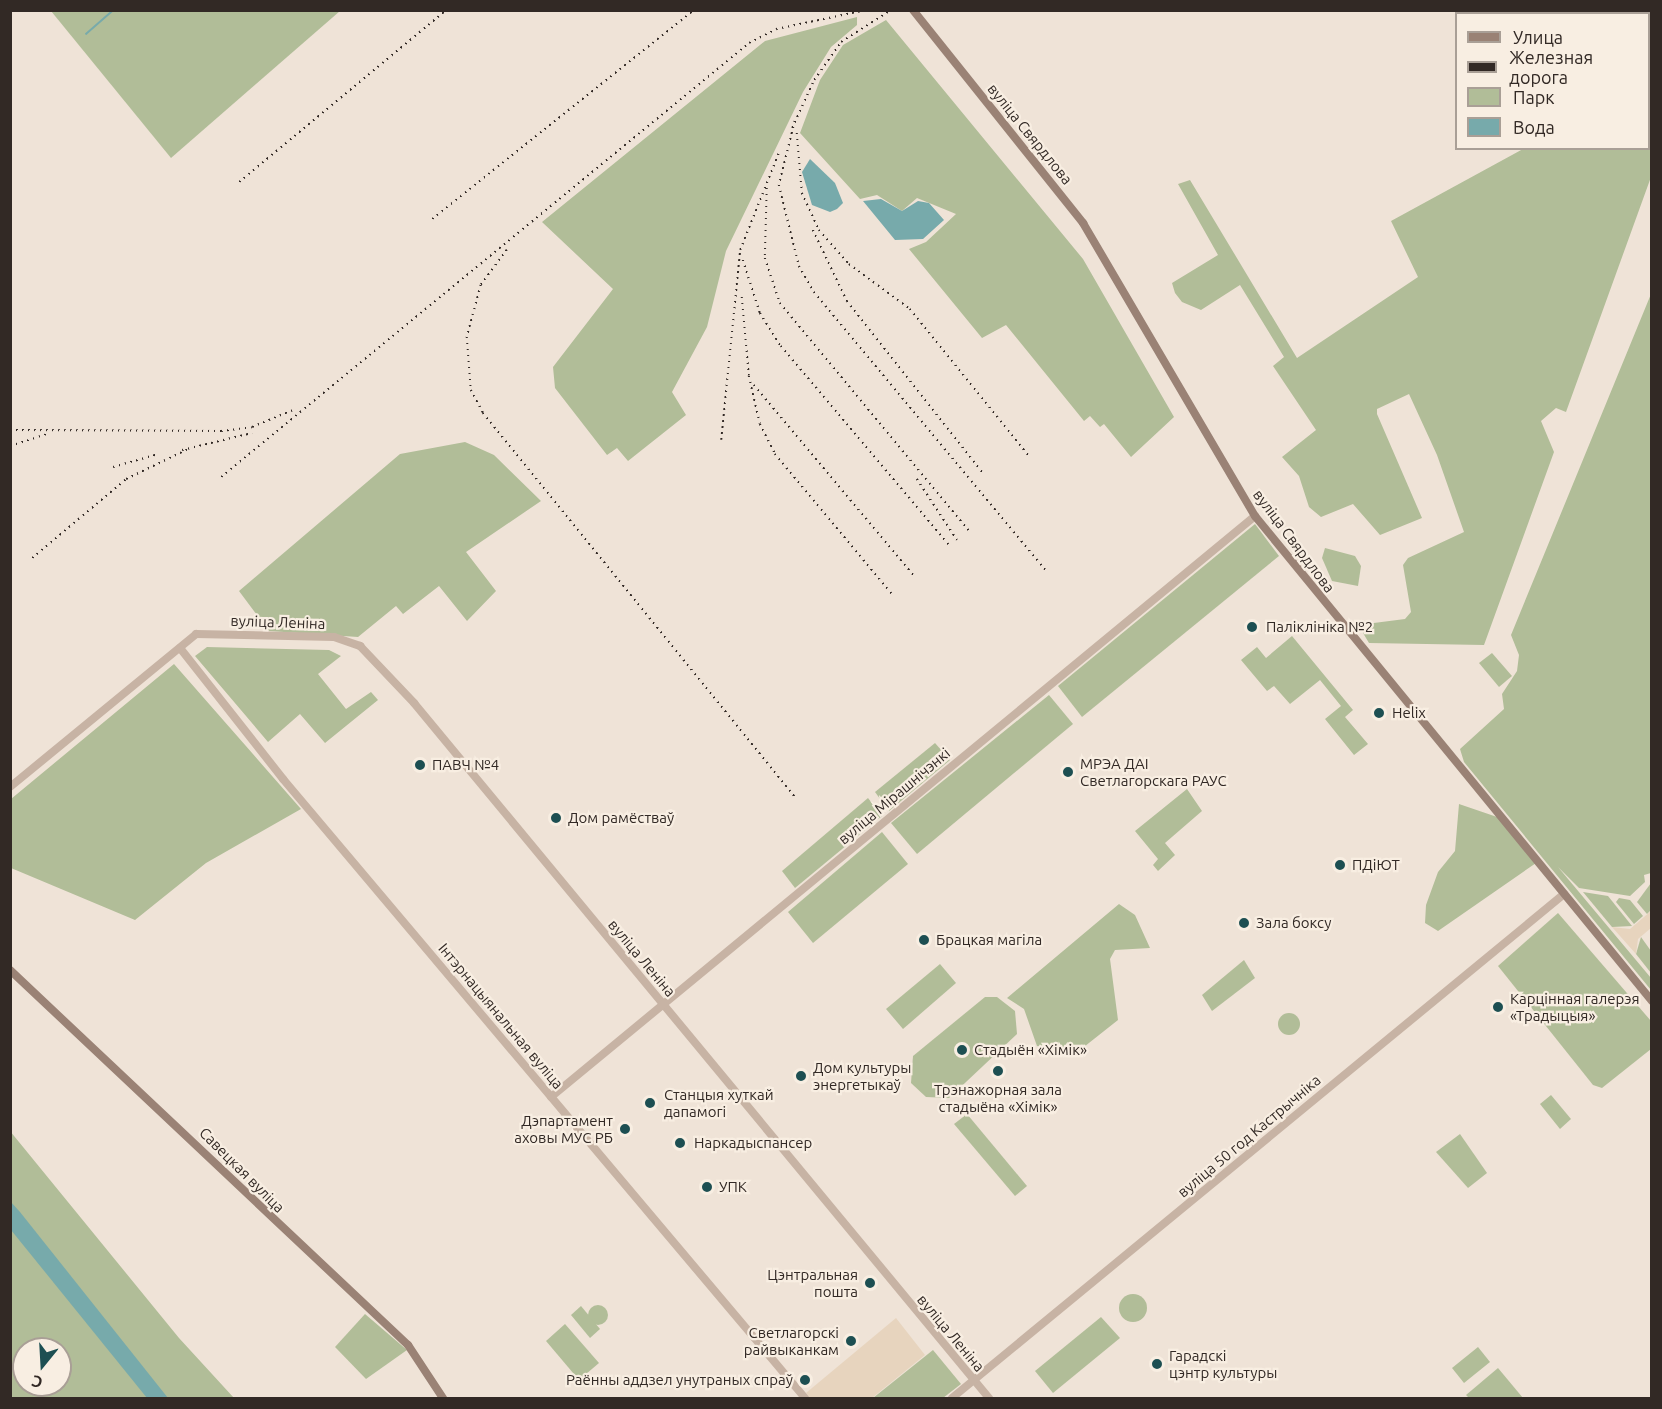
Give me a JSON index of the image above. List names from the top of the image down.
{
  "streets": {
    "main road": ["вуліца Свярдлова", "Савецкая вуліца"],
    "street": [
      "вуліца Леніна",
      "вуліца Мірашнічэнкі",
      "Інтэрнацыянальная вуліца",
      "вуліца 50 год Кастрычніка"
    ]
  },
  "crossings": [
    ["вуліца Свярдлова", "вуліца Мірашнічэнкі"],
    ["вуліца Свярдлова", "вуліца 50 год Кастрычніка"],
    ["вуліца Леніна", "вуліца Мірашнічэнкі"],
    ["вуліца Леніна", "Інтэрнацыянальная вуліца"],
    ["вуліца Леніна", "вуліца 50 год Кастрычніка"],
    ["вуліца Мірашнічэнкі", "Інтэрнацыянальная вуліца"]
  ],
  "places": [
    "Паліклініка №2",
    "Helix",
    "ПАВЧ №4",
    "МРЭА ДАІ Светлагорскага РАУС",
    "Дом рамёстваў",
    "ПДіЮТ",
    "Зала боксу",
    "Брацкая магіла",
    "Карцінная галерэя «Традыцыя»",
    "Стадыён «Хімік»",
    "Трэнажорная зала стадыёна «Хімік»",
    "Дом культуры энергетыкаў",
    "Станцыя хуткай дапамогі",
    "Дэпартамент аховы МУС РБ",
    "Наркадыспансер",
    "УПК",
    "Цэнтральная пошта",
    "Светлагорскі райвыканкам",
    "Гарадскі цэнтр культуры",
    "Раённы аддзел унутраных спраў"
  ],
  "legend": [
    "Улица",
    "Железная дорога",
    "Парк",
    "Вода"
  ],
  "north": "bottom"
}
